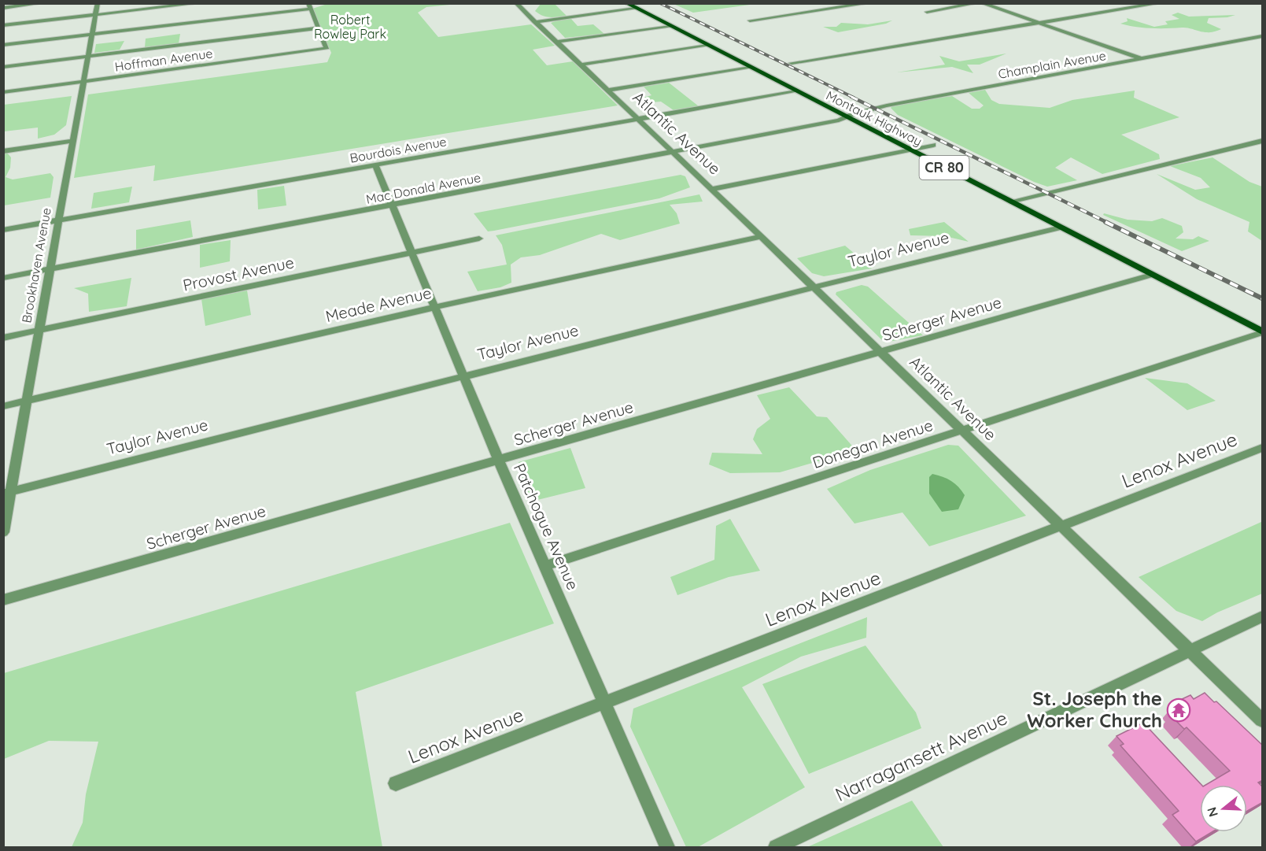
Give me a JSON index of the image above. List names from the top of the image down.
{
  "streets": {
    "main road": ["Montauk Highway", "CR 80"],
    "street": [
      "Hoffman Avenue",
      "Champlain Avenue",
      "Atlantic Avenue",
      "Bourdois Avenue",
      "Mac Donald Avenue",
      "Taylor Avenue",
      "Brookhaven Avenue",
      "Provost Avenue",
      "Meade Avenue",
      "Scherger Avenue",
      "Donegan Avenue",
      "Lenox Avenue",
      "Patchogue Avenue",
      "Narragansett Avenue"
    ]
  },
  "crossings": [
    ["Hoffman Avenue", "Brookhaven Avenue"],
    ["Champlain Avenue", "Montauk Highway"],
    ["Champlain Avenue", "Mac Donald Avenue"],
    ["Montauk Highway", "Bourdois Avenue"],
    ["Montauk Highway", "Mac Donald Avenue"],
    ["Montauk Highway", "Taylor Avenue"],
    ["Montauk Highway", "Scherger Avenue"],
    ["Montauk Highway", "Donegan Avenue"],
    ["Atlantic Avenue", "Bourdois Avenue"],
    ["Atlantic Avenue", "Mac Donald Avenue"],
    ["Atlantic Avenue", "Taylor Avenue"],
    ["Atlantic Avenue", "Meade Avenue"],
    ["Atlantic Avenue", "Scherger Avenue"],
    ["Atlantic Avenue", "Donegan Avenue"],
    ["Atlantic Avenue", "Lenox Avenue"],
    ["Atlantic Avenue", "Narragansett Avenue"],
    ["Bourdois Avenue", "Brookhaven Avenue"],
    ["Bourdois Avenue", "Patchogue Avenue"],
    ["Mac Donald Avenue", "Brookhaven Avenue"],
    ["Mac Donald Avenue", "Patchogue Avenue"],
    ["Taylor Avenue", "Brookhaven Avenue"],
    ["Taylor Avenue", "Patchogue Avenue"],
    ["Brookhaven Avenue", "Provost Avenue"],
    ["Brookhaven Avenue", "Meade Avenue"],
    ["Provost Avenue", "Patchogue Avenue"],
    ["Meade Avenue", "Patchogue Avenue"],
    ["Scherger Avenue", "Patchogue Avenue"],
    ["Donegan Avenue", "Patchogue Avenue"],
    ["Lenox Avenue", "Patchogue Avenue"]
  ],
  "parks": ["Robert Rowley Park"],
  "places": {
    "temple": ["St. Joseph the Worker Church"]
  },
  "north": "left"
}
